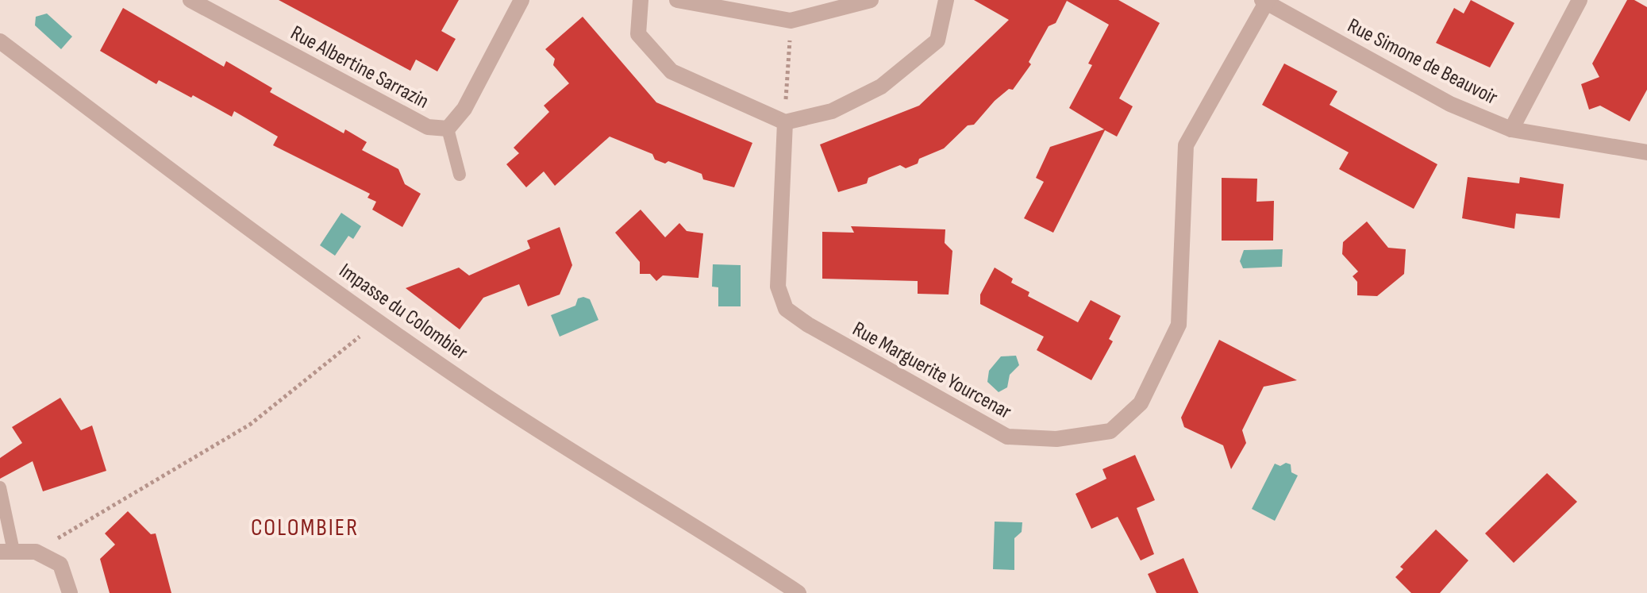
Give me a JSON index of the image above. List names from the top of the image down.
{
  "streets": {
    "street": [
      "Rue Simone de Beauvoir",
      "Rue Albertine Sarrazin",
      "Impasse du Colombier",
      "Rue Marguerite Yourcenar"
    ]
  },
  "crossings": [
    ["Rue Simone de Beauvoir", "Rue Marguerite Yourcenar"]
  ],
  "districts": ["COLOMBIER"]
}
